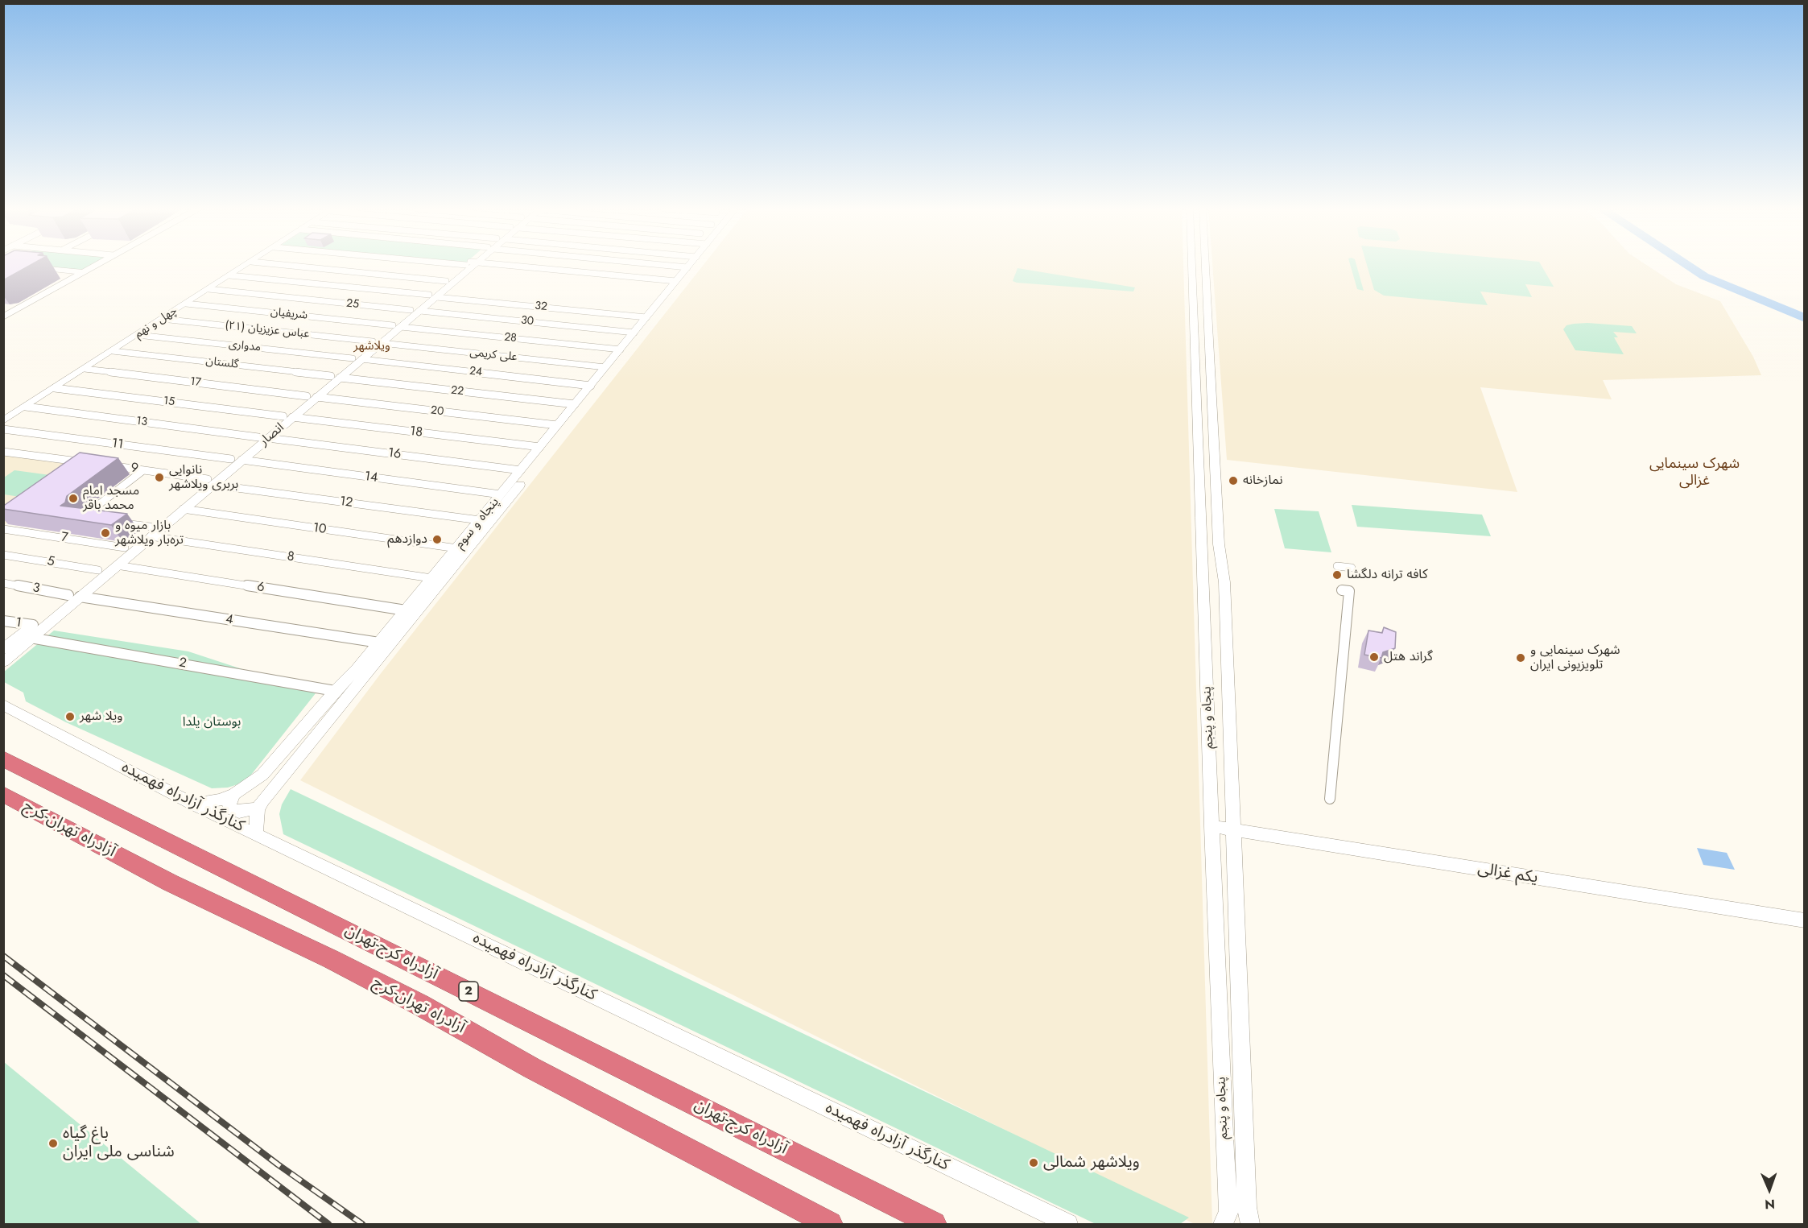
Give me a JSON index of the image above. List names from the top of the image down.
{
  "streets": {
    "highway": ["2", "آزادراه تهران-کرج", "آزادراه کرج-تهران"],
    "street": [
      "25",
      "32",
      "شریفیان",
      "30",
      "چهل و نهم",
      "عباس عزیزیان (۲۱)",
      "28",
      "مدواری",
      "علی کریمی",
      "گلستان",
      "24",
      "17",
      "22",
      "15",
      "20",
      "13",
      "18",
      "انصار",
      "11",
      "16",
      "9",
      "14",
      "12",
      "پنجاه و سوم",
      "10",
      "7",
      "8",
      "5",
      "6",
      "3",
      "4",
      "1",
      "پنجاه و پنجم",
      "کنارگذر آزادراه فهمیده",
      "یکم غزالی"
    ]
  },
  "crossings": [
    ["25", "30"],
    ["25", "چهل و نهم"],
    ["25", "انصار"],
    ["32", "چهل و نهم"],
    ["32", "انصار"],
    ["32", "پنجاه و سوم"],
    ["شریفیان", "چهل و نهم"],
    ["شریفیان", "28"],
    ["شریفیان", "انصار"],
    ["30", "انصار"],
    ["30", "پنجاه و سوم"],
    ["چهل و نهم", "عباس عزیزیان (۲۱)"],
    ["چهل و نهم", "مدواری"],
    ["چهل و نهم", "گلستان"],
    ["چهل و نهم", "17"],
    ["چهل و نهم", "15"],
    ["چهل و نهم", "13"],
    ["عباس عزیزیان (۲۱)", "علی کریمی"],
    ["عباس عزیزیان (۲۱)", "انصار"],
    ["28", "انصار"],
    ["28", "پنجاه و سوم"],
    ["مدواری", "24"],
    ["مدواری", "انصار"],
    ["علی کریمی", "انصار"],
    ["علی کریمی", "پنجاه و سوم"],
    ["گلستان", "22"],
    ["گلستان", "انصار"],
    ["24", "انصار"],
    ["24", "پنجاه و سوم"],
    ["17", "20"],
    ["17", "انصار"],
    ["22", "انصار"],
    ["22", "پنجاه و سوم"],
    ["15", "18"],
    ["15", "انصار"],
    ["20", "انصار"],
    ["20", "پنجاه و سوم"],
    ["13", "انصار"],
    ["13", "16"],
    ["18", "انصار"],
    ["18", "پنجاه و سوم"],
    ["انصار", "11"],
    ["انصار", "16"],
    ["انصار", "9"],
    ["انصار", "14"],
    ["انصار", "12"],
    ["انصار", "10"],
    ["انصار", "7"],
    ["انصار", "8"],
    ["انصار", "5"],
    ["انصار", "6"],
    ["انصار", "3"],
    ["انصار", "4"],
    ["انصار", "1"],
    ["انصار", "2"],
    ["11", "14"],
    ["16", "پنجاه و سوم"],
    ["9", "12"],
    ["14", "پنجاه و سوم"],
    ["12", "پنجاه و سوم"],
    ["پنجاه و سوم", "10"],
    ["پنجاه و سوم", "8"],
    ["پنجاه و سوم", "6"],
    ["پنجاه و سوم", "4"],
    ["پنجاه و سوم", "2"],
    ["پنجاه و سوم", "کنارگذر آزادراه فهمیده"],
    ["پنجاه و پنجم", "یکم غزالی"]
  ],
  "districts": ["ویلاشهر", "شهرک سینمایی غزالی"],
  "parks": ["بوستان یلدا"],
  "places": [
    "نانوایی بربری ویلاشهر",
    "نمازخانه",
    "مسجد امام محمد باقر",
    "بازار میوه و تره‌بار ویلاشهر",
    "دوازدهم",
    "کافه ترانه دلگشا",
    "گراند هتل",
    "شهرک سینمایی و تلویزیونی ایران",
    "ویلا شهر",
    "باغ گیاه‌ شناسی ملی ایران",
    "ویلاشهر شمالی"
  ],
  "north": "bottom"
}
